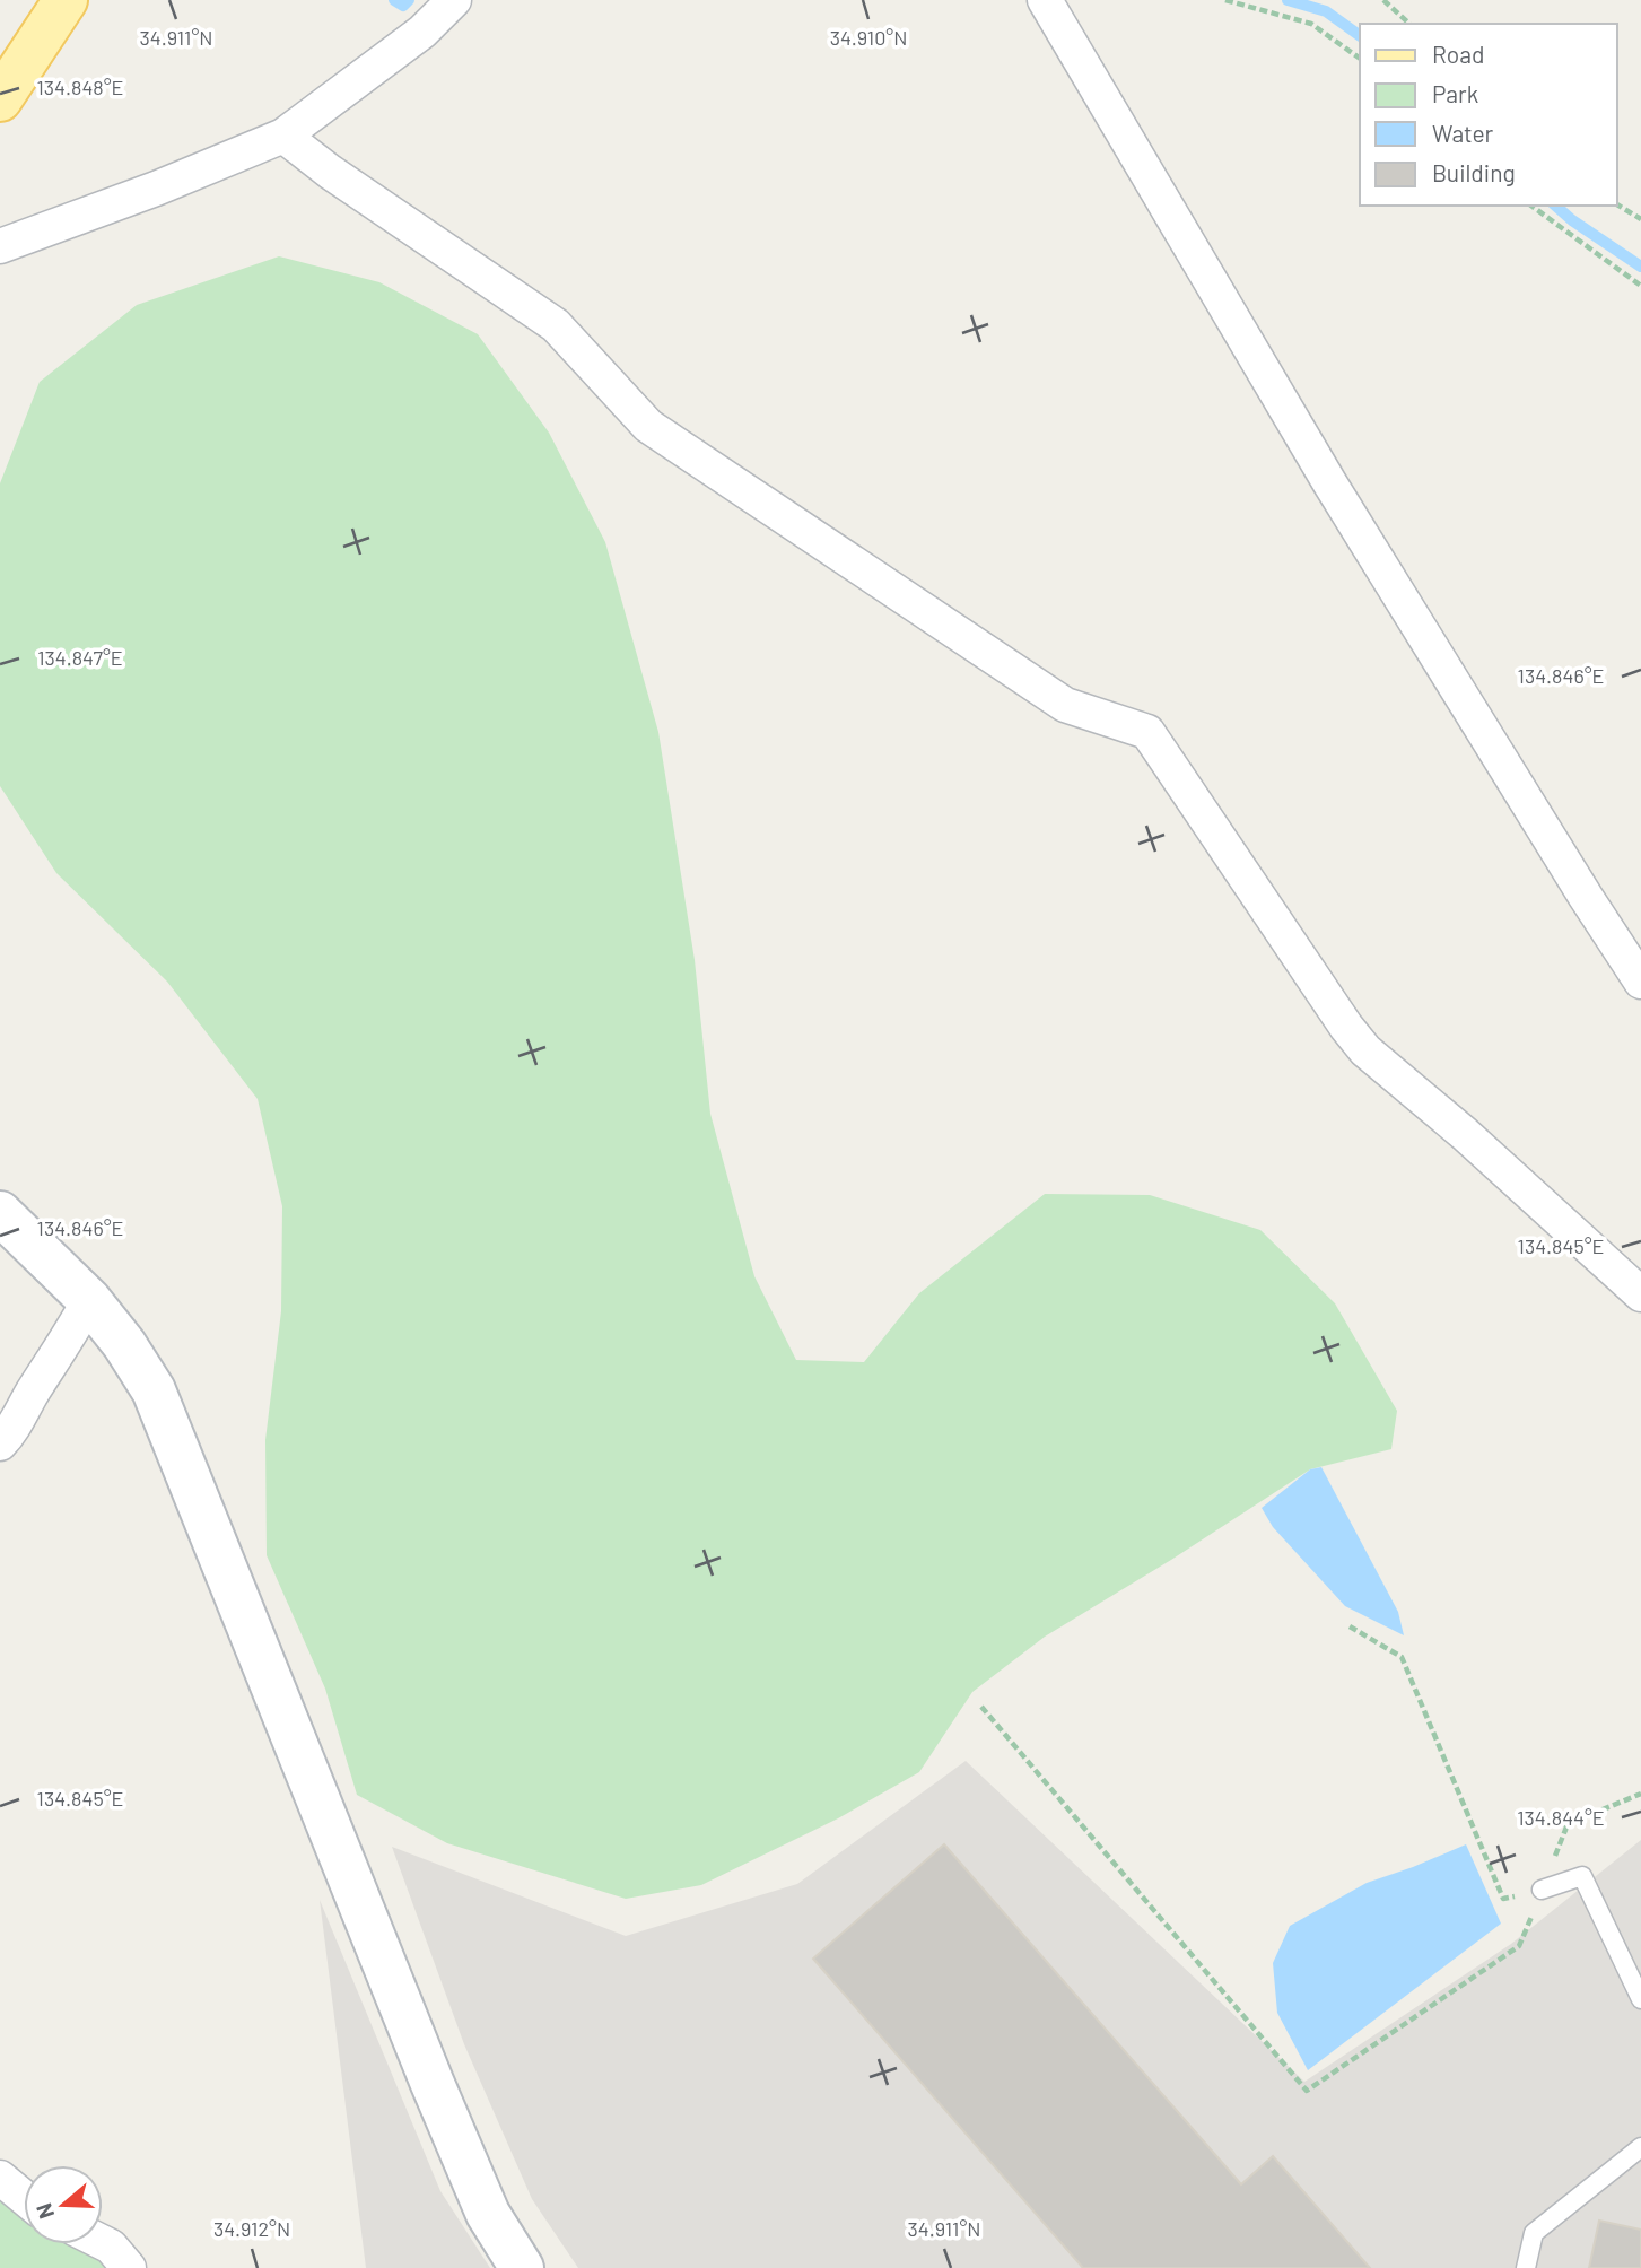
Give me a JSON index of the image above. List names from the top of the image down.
{
  "legend": [
    "Road",
    "Park",
    "Water",
    "Building"
  ],
  "north": "left",
  "coordinates": [
    "34.911°N",
    "34.910°N",
    "134.848°E",
    "134.847°E",
    "134.846°E",
    "134.845°E",
    "134.844°E",
    "34.912°N"
  ]
}
